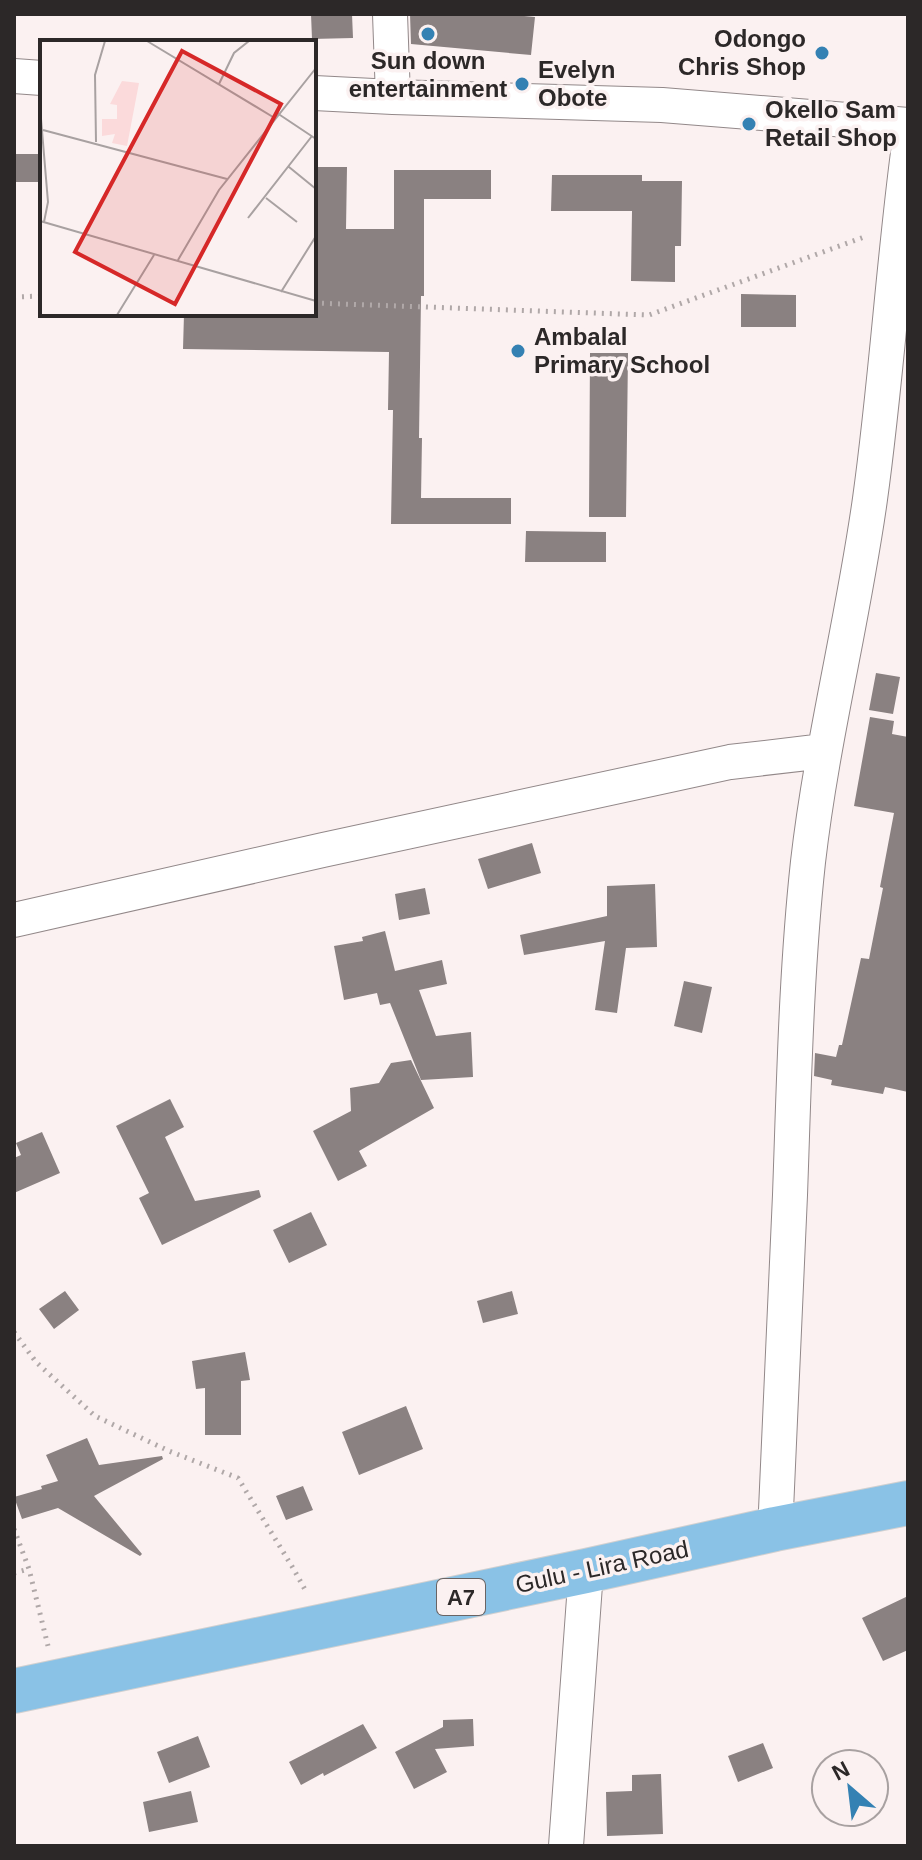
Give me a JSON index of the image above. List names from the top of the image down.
{
  "streets": {
    "main road": ["Gulu - Lira Road", "A7"]
  },
  "places": [
    "Sun down entertainment",
    "Odongo Chris Shop",
    "Evelyn Obote",
    "Okello Sam Retail Shop",
    "Ambalal Primary School"
  ],
  "north": "top left"
}
